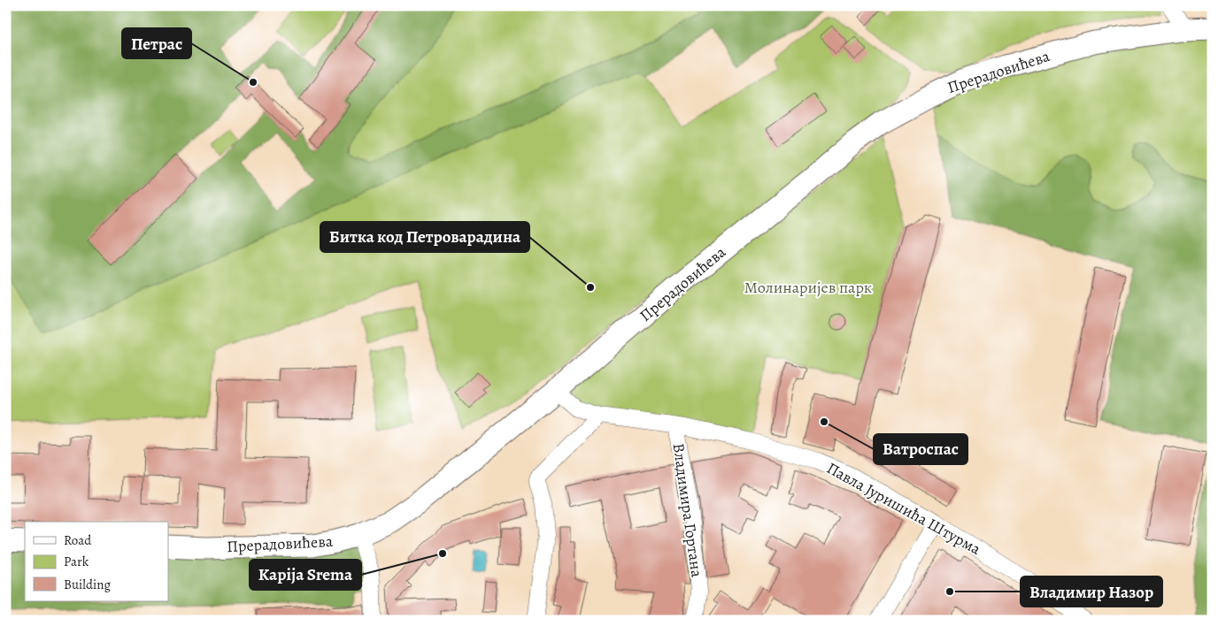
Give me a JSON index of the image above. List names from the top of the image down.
{
  "streets": {
    "main road": ["Прерадовићева"],
    "street": ["Павла Јуришића Штурма", "Владимира Гортана"]
  },
  "crossings": [
    ["Прерадовићева", "Павла Јуришића Штурма"],
    ["Павла Јуришића Штурма", "Владимира Гортана"]
  ],
  "parks": ["Молинаријев парк"],
  "places": [
    "Петрас",
    "Битка код Петроварадина",
    "Ватроспас",
    "Kapija Srema",
    "Владимир Назор"
  ],
  "legend": ["Road", "Park", "Building"]
}
